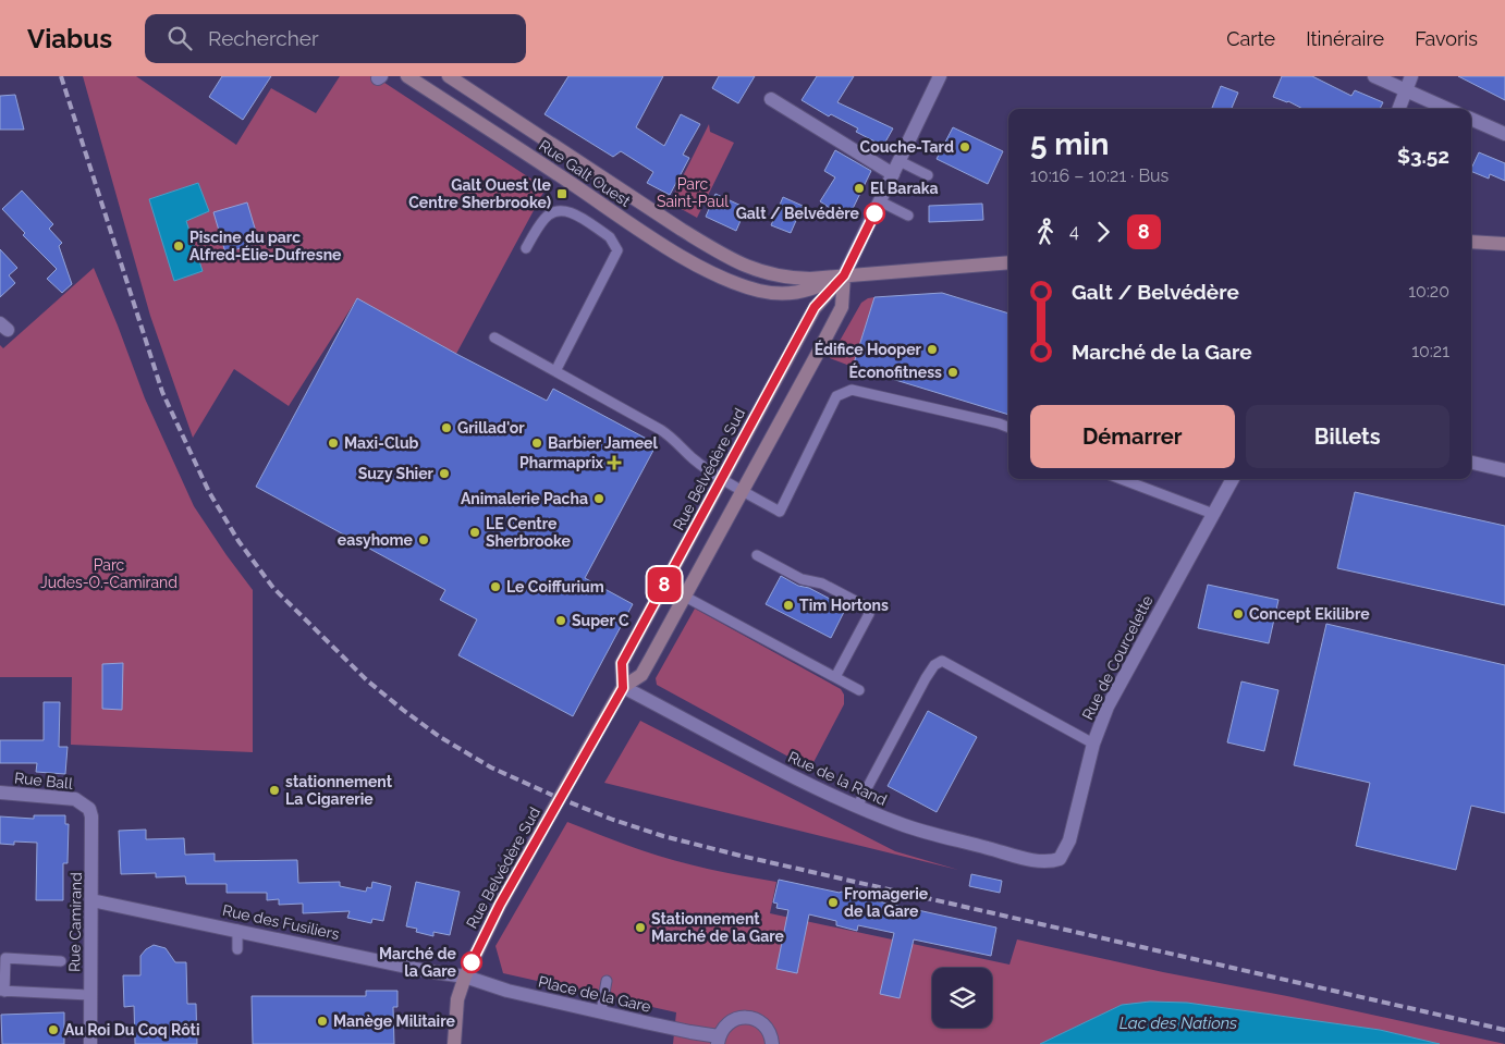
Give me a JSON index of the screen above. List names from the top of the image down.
{
  "streets": {
    "main road": ["Rue Galt Ouest", "Rue Belvédère Sud"],
    "street": [
      "Rue de Courcelette",
      "Rue de la Rand",
      "Rue Ball",
      "Rue Camirand",
      "Rue des Fusiliers",
      "Place de la Gare"
    ]
  },
  "crossings": [
    ["Rue Galt Ouest", "Rue Belvédère Sud"],
    ["Rue Belvédère Sud", "Rue de la Rand"],
    ["Rue Belvédère Sud", "Rue des Fusiliers"],
    ["Rue Belvédère Sud", "Place de la Gare"],
    ["Rue de Courcelette", "Rue de la Rand"],
    ["Rue Ball", "Rue Camirand"],
    ["Rue Camirand", "Rue des Fusiliers"],
    ["Rue des Fusiliers", "Place de la Gare"]
  ],
  "water": ["Lac des Nations"],
  "parks": ["Parc Saint-Paul", "Parc Judes-O.-Camirand"],
  "places": {
    "other": [
      "Couche-Tard",
      "El Baraka",
      "Galt / Belvédère",
      "Piscine du parc Alfred-Élie-Dufresne",
      "Édifice Hooper",
      "Éconofitness",
      "Grillad'or",
      "Maxi-Club",
      "Barbier Jameel",
      "Suzy Shier",
      "Animalerie Pacha",
      "LE Centre Sherbrooke",
      "easyhome",
      "Le Coiffurium",
      "Tim Hortons",
      "Concept Ekilibre",
      "Super C",
      "stationnement La Cigarerie",
      "Fromagerie de la Gare",
      "Stationnement Marché de la Gare",
      "Marché de la Gare",
      "Manège Militaire",
      "Au Roi Du Coq Rôti"
    ],
    "transit": ["Galt Ouest (le Centre Sherbrooke)"],
    "health": ["Pharmaprix"]
  },
  "lines": ["bus line 8"],
  "page": {
    "header": "Viabus",
    "search": "Rechercher",
    "nav": ["Carte", "Itinéraire", "Favoris"],
    "on_map": "8",
    "heading": ["5 min", "10:16 – 10:21 · Bus", "$3.52"],
    "legs": ["4", "8"],
    "list": [
      {
        "name": "Galt / Belvédère",
        "value": "10:20"
      },
      {
        "name": "Marché de la Gare",
        "value": "10:21"
      }
    ],
    "buttons": ["Démarrer", "Billets"]
  }
}
